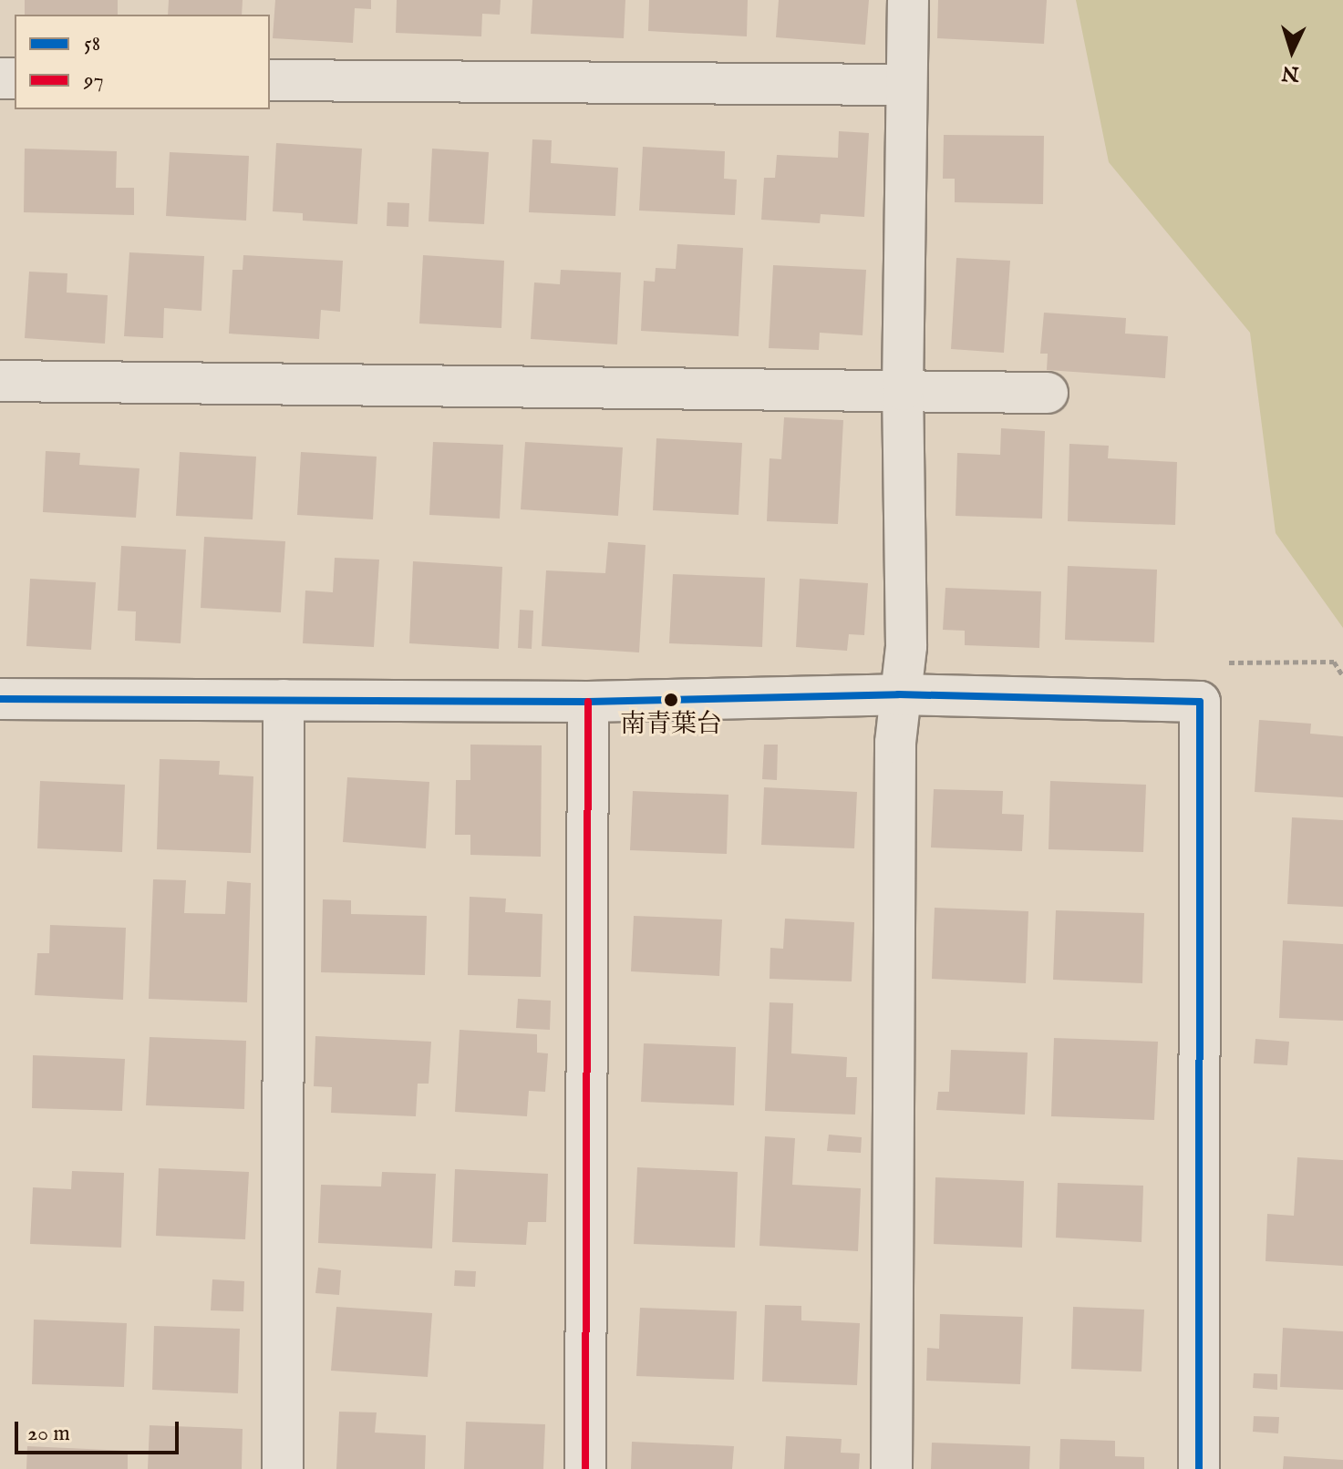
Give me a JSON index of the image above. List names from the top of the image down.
{
  "places": ["南青葉台"],
  "lines": ["transit line 58", "transit line 97"],
  "legend": ["58", "97"],
  "scale_bar": "20 m",
  "north": "bottom"
}
